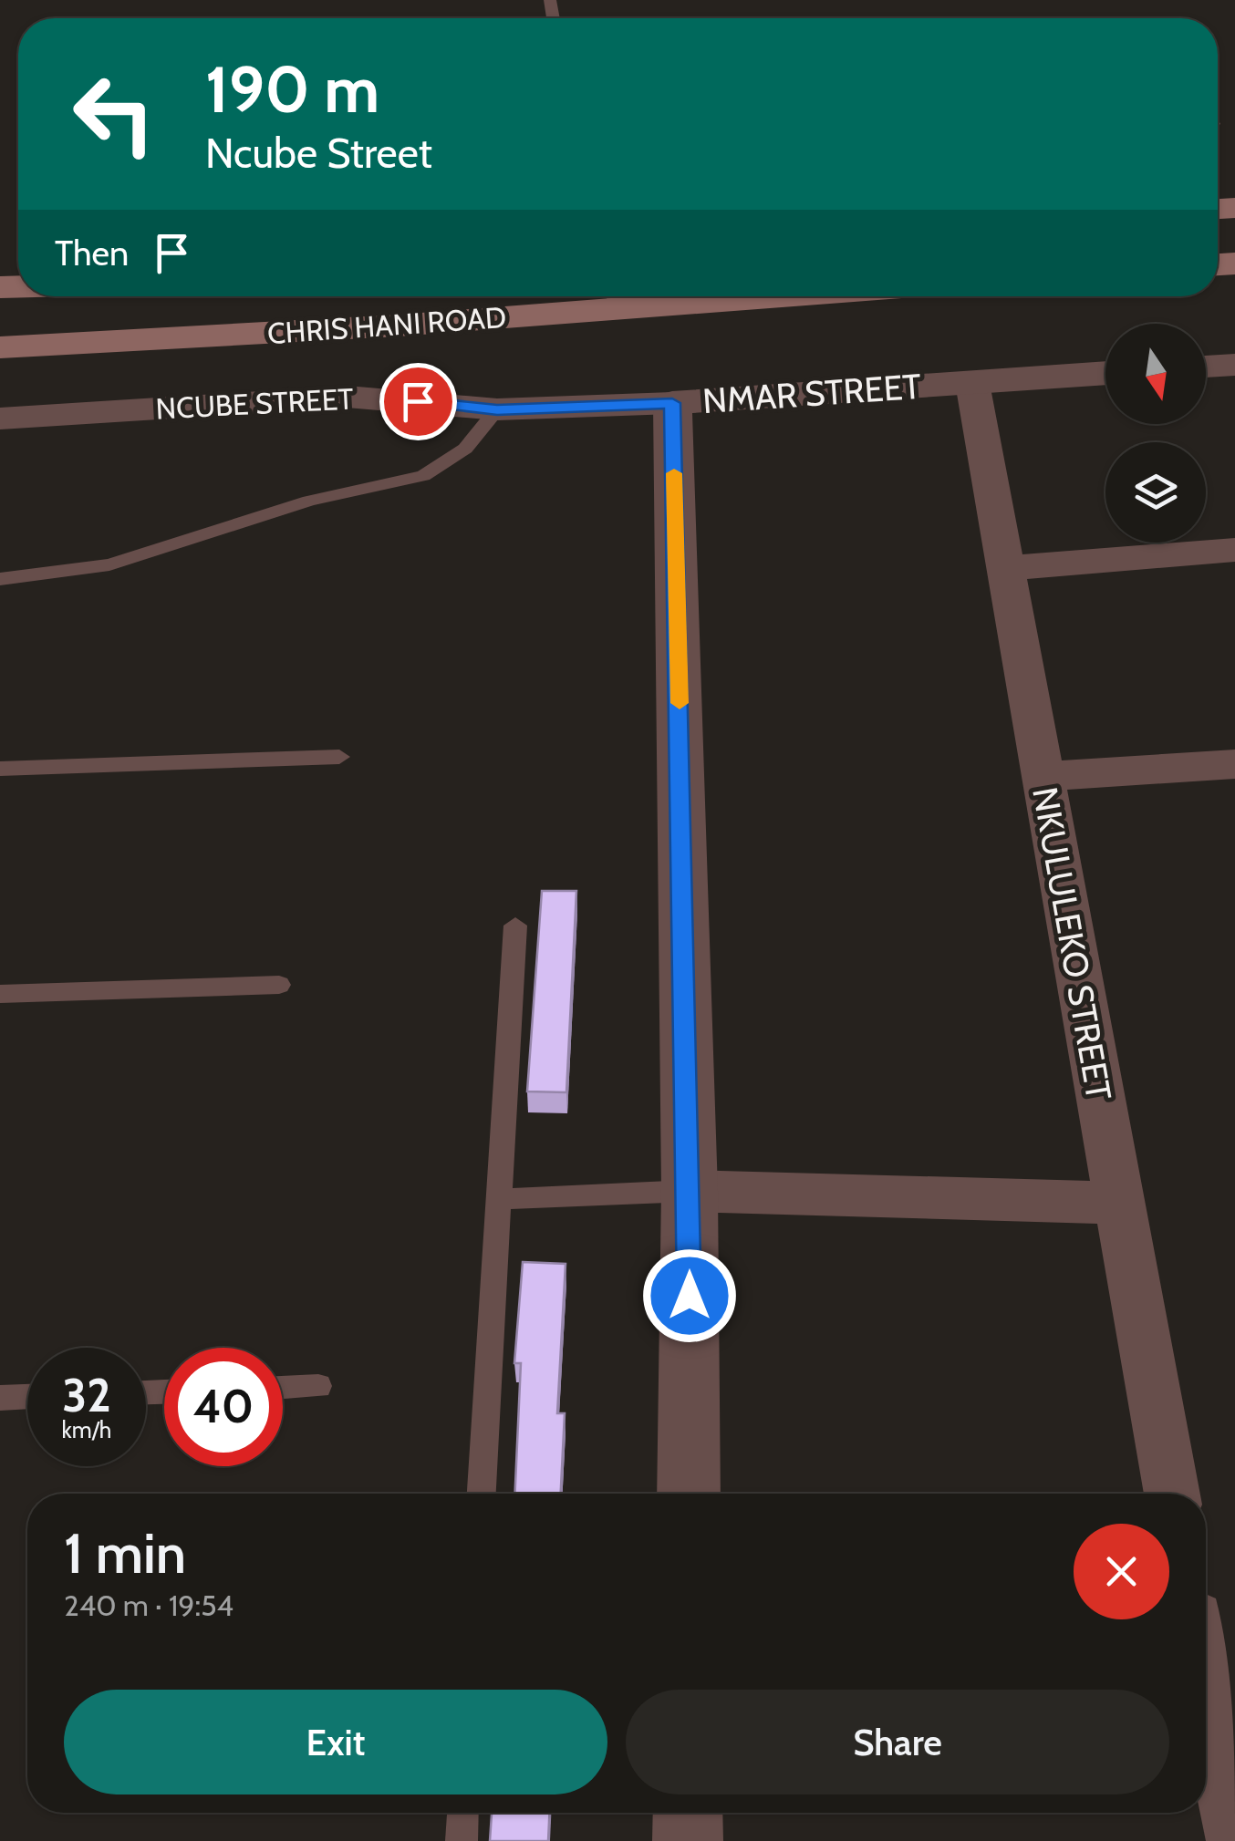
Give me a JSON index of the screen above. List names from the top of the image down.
{
  "streets": {
    "main road": ["CHRIS HANI ROAD"],
    "street": ["NMAR STREET", "NCUBE STREET", "NKULULEKO STREET"]
  },
  "crossings": [
    ["NMAR STREET", "NCUBE STREET"],
    ["NMAR STREET", "NKULULEKO STREET"]
  ],
  "north": "bottom",
  "page": {
    "turn": ["190 m", "Ncube Street"],
    "then": "Then",
    "speed": "32 km/h",
    "limit": "40",
    "heading": ["1 min", "240 m · 19:54"],
    "buttons": ["Exit", "Share"]
  }
}
